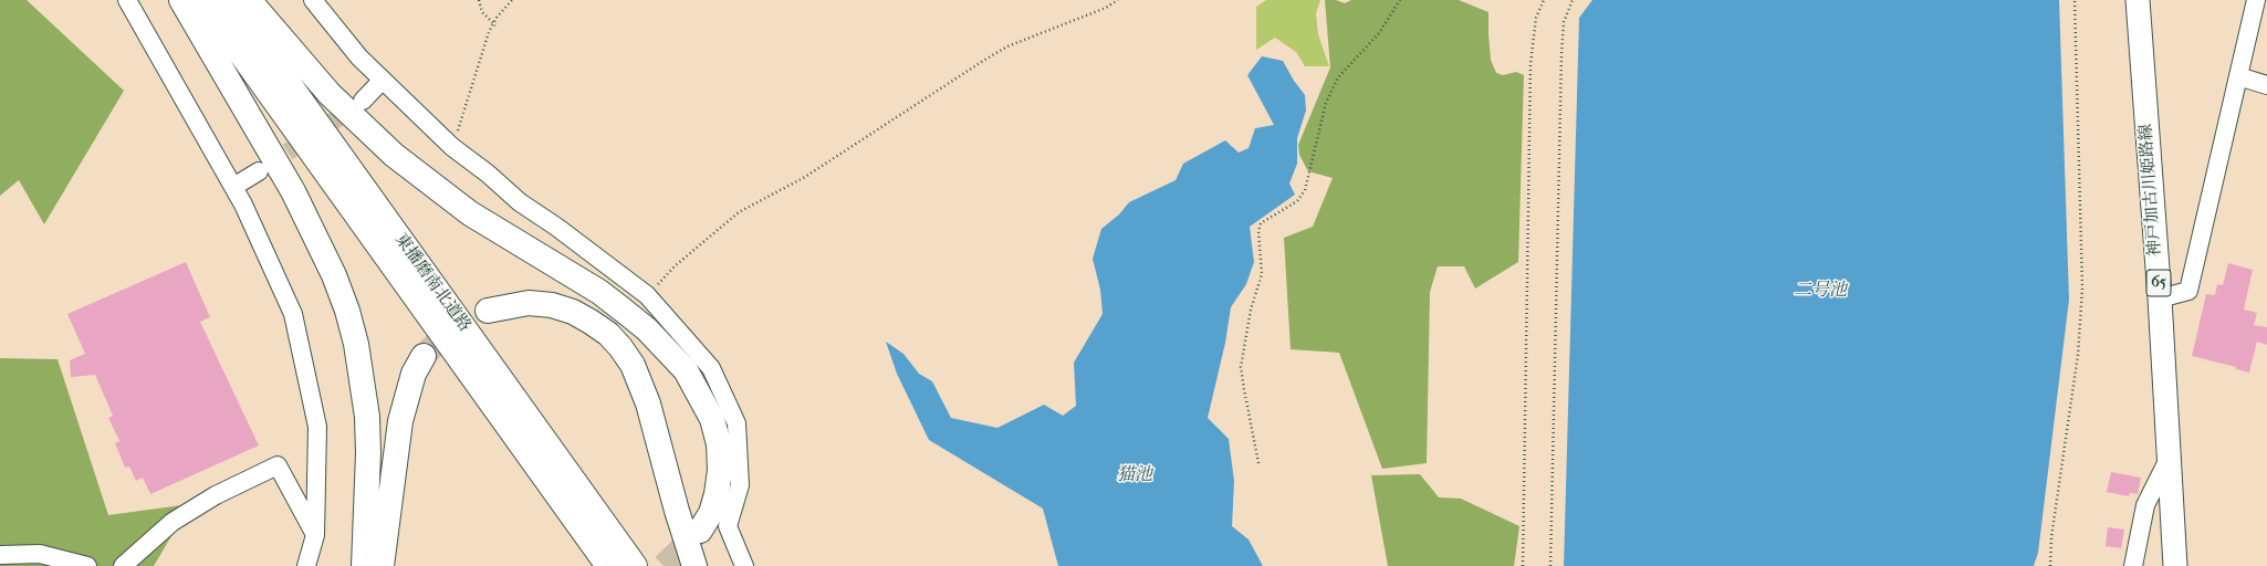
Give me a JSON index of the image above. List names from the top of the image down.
{
  "streets": {
    "highway": ["東播磨南北道路"],
    "main road": ["神戸加古川姫路線", "65"]
  },
  "water": ["二号池", "猫池"]
}
